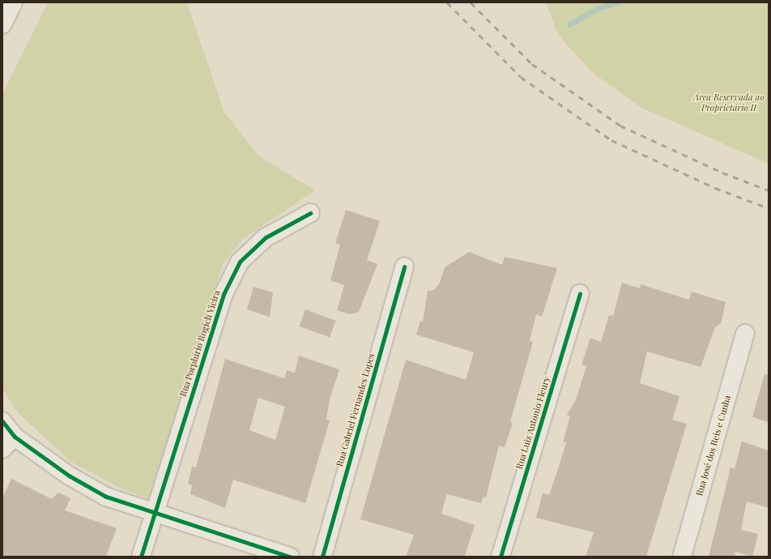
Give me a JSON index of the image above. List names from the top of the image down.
{
  "streets": {
    "street": [
      "Rua Porphírio Rogich Vieira",
      "Rua Gabriel Fernandes Lopes",
      "Rua Luiz Antonio Fleury",
      "Rua José dos Reis e Cunha"
    ]
  },
  "parks": ["Área Reservada ao Proprietário II"]
}
